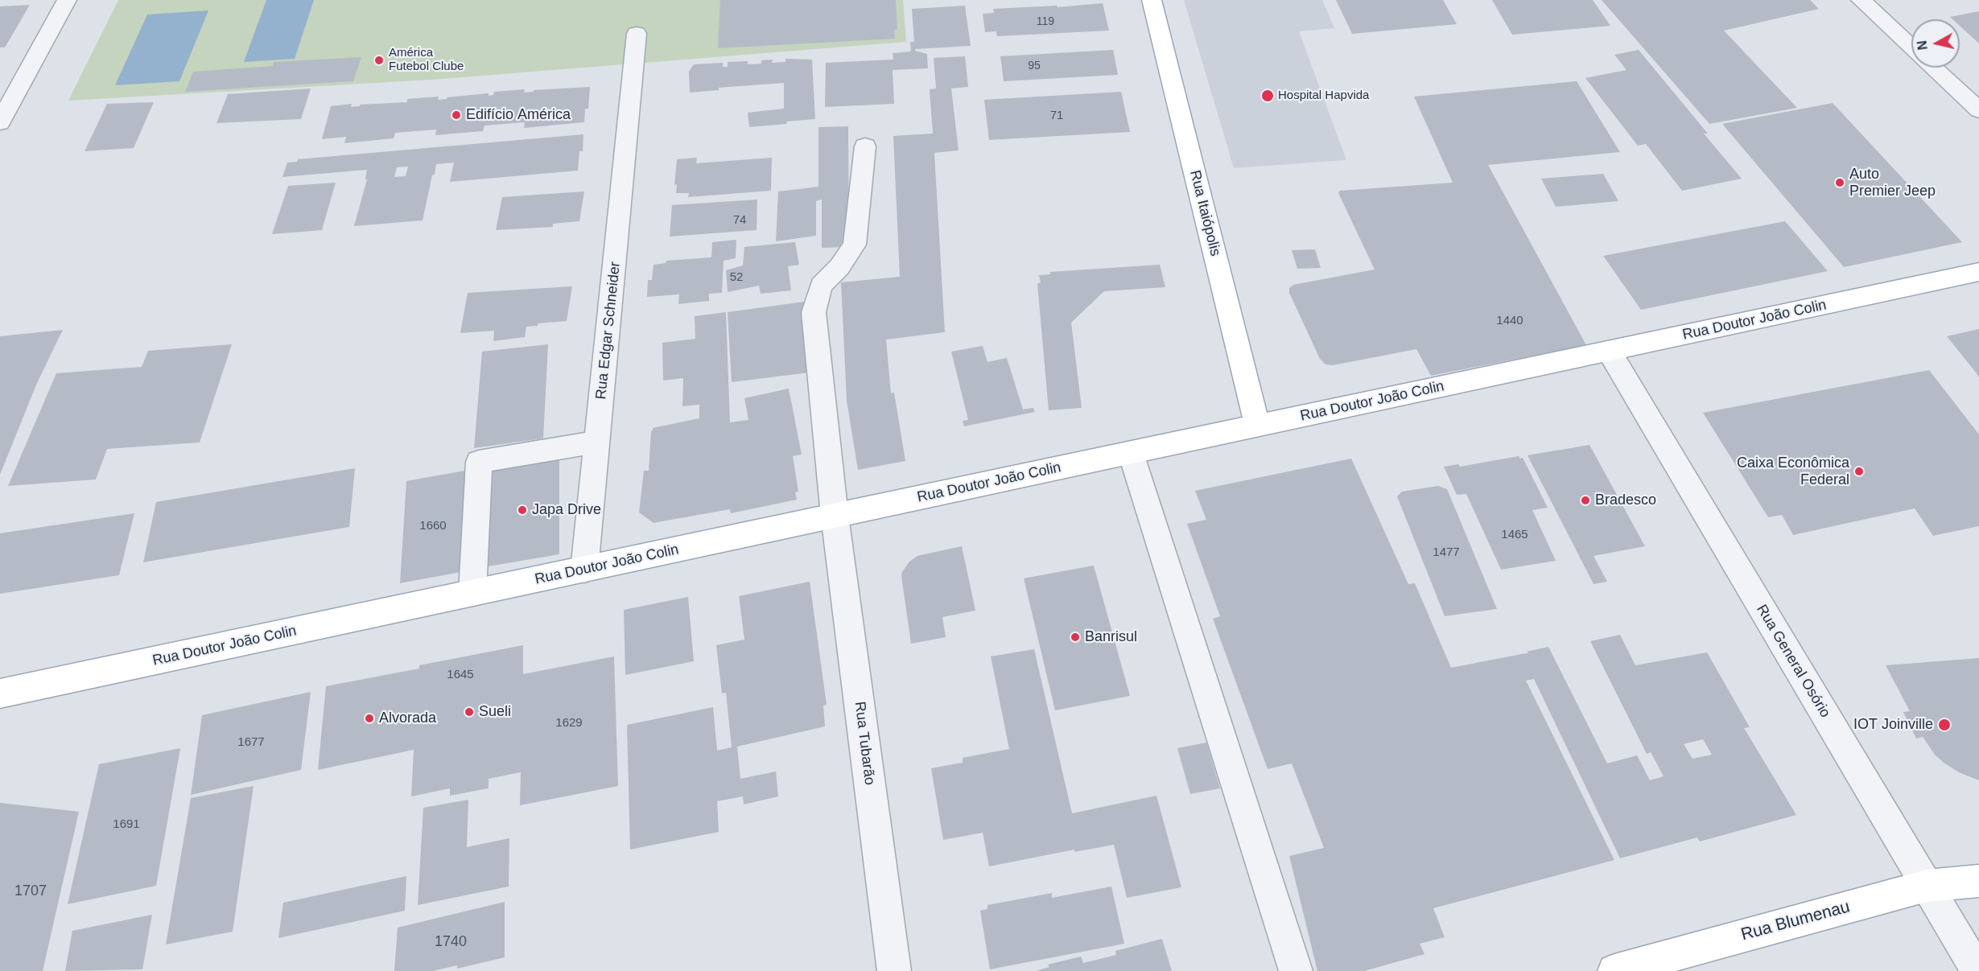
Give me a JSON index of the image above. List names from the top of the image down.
{
  "streets": {
    "main road": ["Rua Itaiópolis", "Rua Doutor João Colin", "Rua Blumenau"],
    "street": ["Rua Edgar Schneider", "Rua General Osório", "Rua Tubarão"]
  },
  "crossings": [
    ["Rua Itaiópolis", "Rua Doutor João Colin"],
    ["Rua Doutor João Colin", "Rua Edgar Schneider"],
    ["Rua Doutor João Colin", "Rua General Osório"],
    ["Rua Doutor João Colin", "Rua Tubarão"],
    ["Rua General Osório", "Rua Blumenau"]
  ],
  "places": [
    "América Futebol Clube",
    "Hospital Hapvida",
    "Edifício América",
    "Auto Premier Jeep",
    "Caixa Econômica Federal",
    "Bradesco",
    "Japa Drive",
    "Banrisul",
    "Sueli",
    "Alvorada",
    "IOT Joinville"
  ],
  "house_numbers": [
    "119",
    "95",
    "71",
    "74",
    "52",
    "1440",
    "1660",
    "1465",
    "1477",
    "1645",
    "1629",
    "1677",
    "1691",
    "1707",
    "1740"
  ],
  "north": "left"
}
